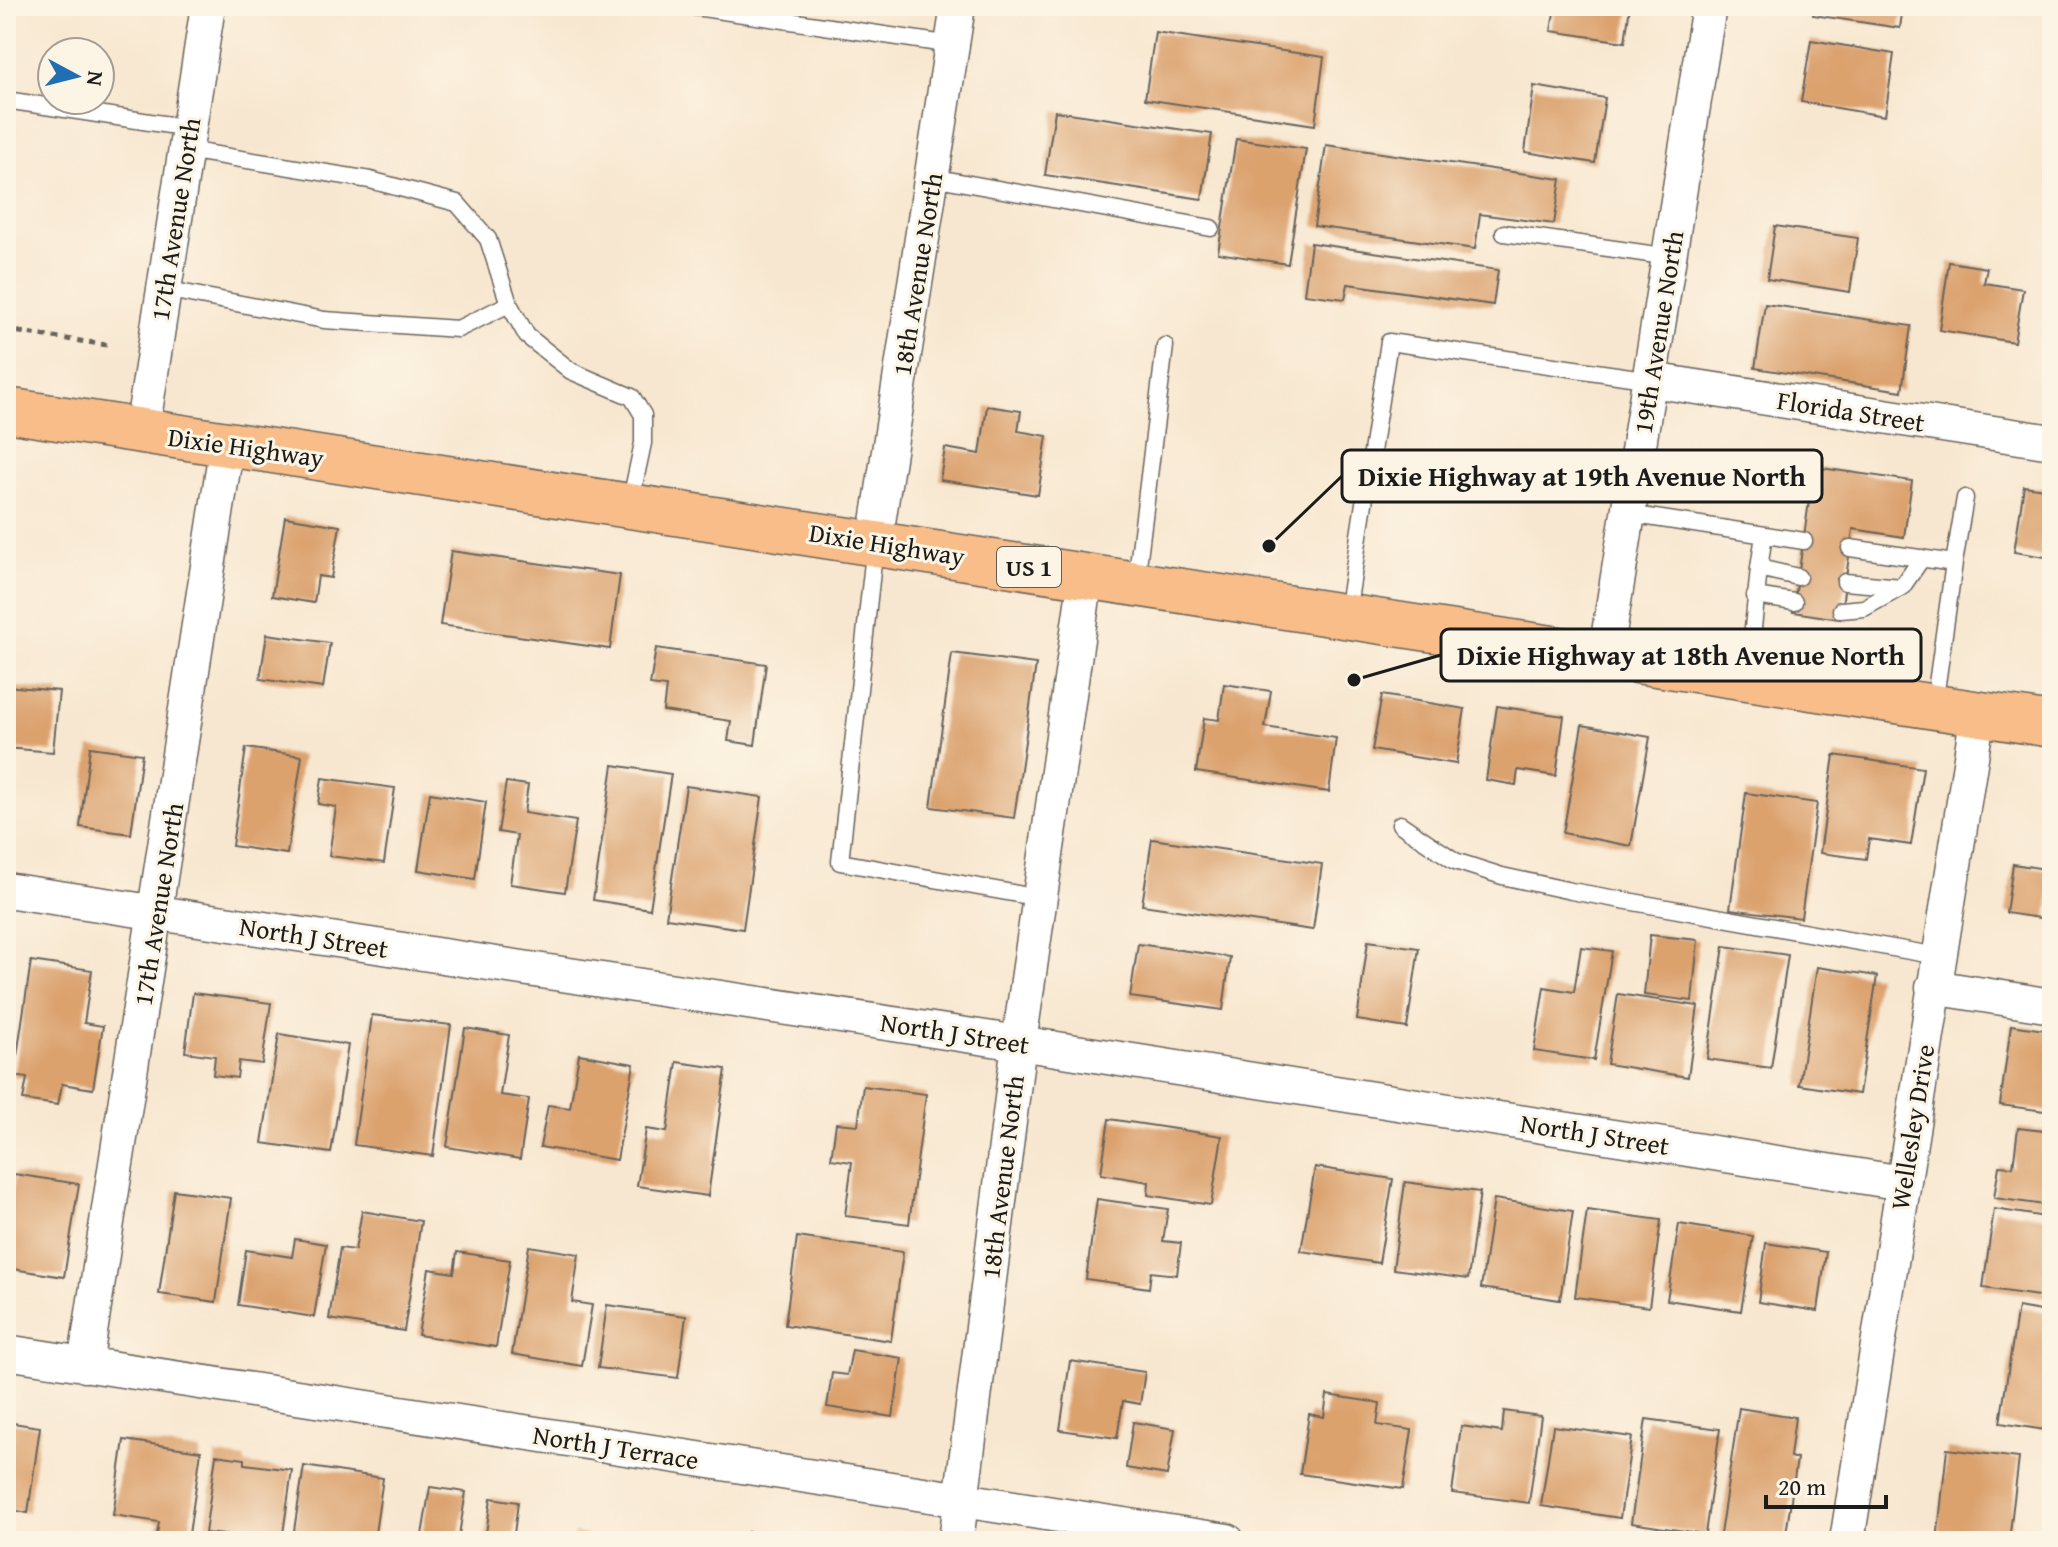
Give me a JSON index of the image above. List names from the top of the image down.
{
  "streets": {
    "main road": ["Dixie Highway", "US 1"],
    "street": [
      "17th Avenue North",
      "18th Avenue North",
      "19th Avenue North",
      "Florida Street",
      "North J Street",
      "Wellesley Drive",
      "North J Terrace"
    ]
  },
  "crossings": [
    ["17th Avenue North", "Dixie Highway"],
    ["17th Avenue North", "North J Street"],
    ["17th Avenue North", "North J Terrace"],
    ["18th Avenue North", "Dixie Highway"],
    ["18th Avenue North", "North J Street"],
    ["18th Avenue North", "North J Terrace"],
    ["19th Avenue North", "Florida Street"],
    ["19th Avenue North", "Dixie Highway"],
    ["Dixie Highway", "Wellesley Drive"],
    ["North J Street", "Wellesley Drive"]
  ],
  "places": ["Dixie Highway at 19th Avenue North", "Dixie Highway at 18th Avenue North"],
  "scale_bar": "20 m",
  "north": "right"
}
